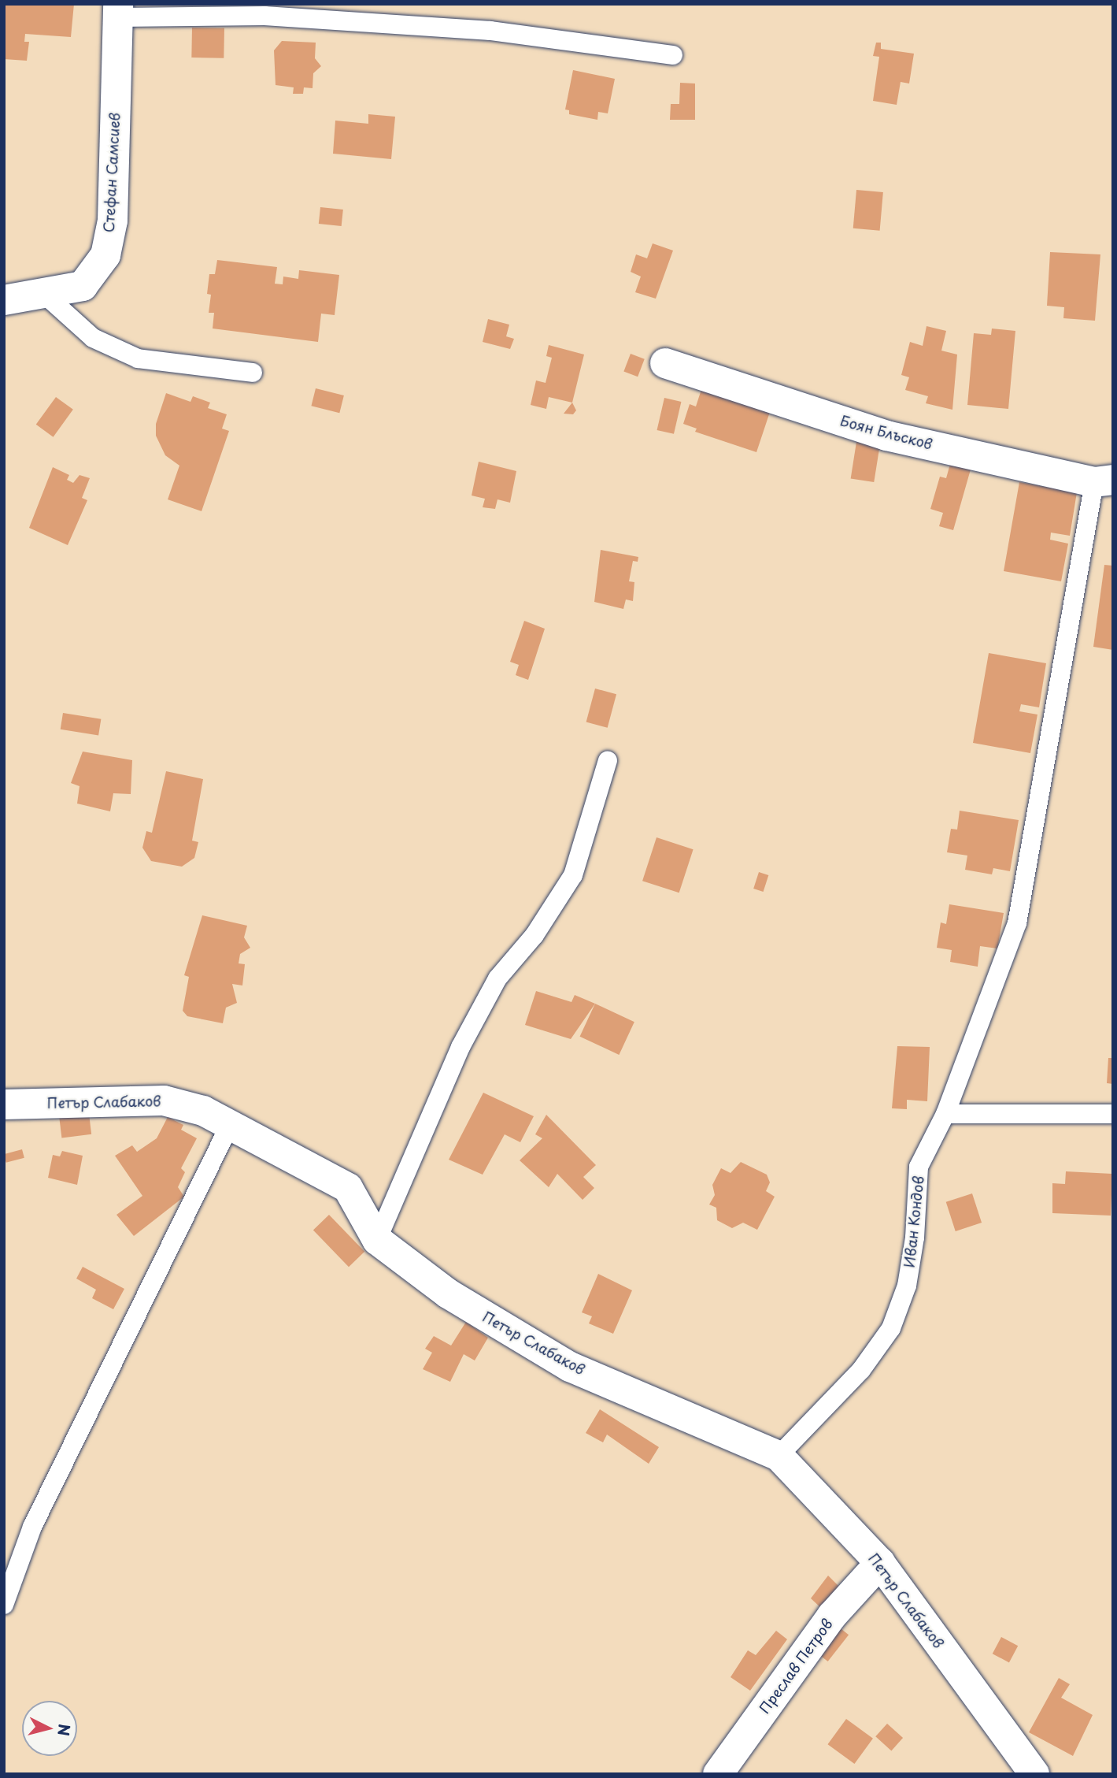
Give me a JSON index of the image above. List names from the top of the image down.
{
  "streets": {
    "street": [
      "Стефан Самсиев",
      "Боян Блъсков",
      "Петър Слабаков",
      "Преслав Петров"
    ],
    "lane": ["Иван Кондов"]
  },
  "crossings": [
    ["Боян Блъсков", "Иван Кондов"],
    ["Петър Слабаков", "Иван Кондов"],
    ["Петър Слабаков", "Преслав Петров"]
  ],
  "north": "right"
}
